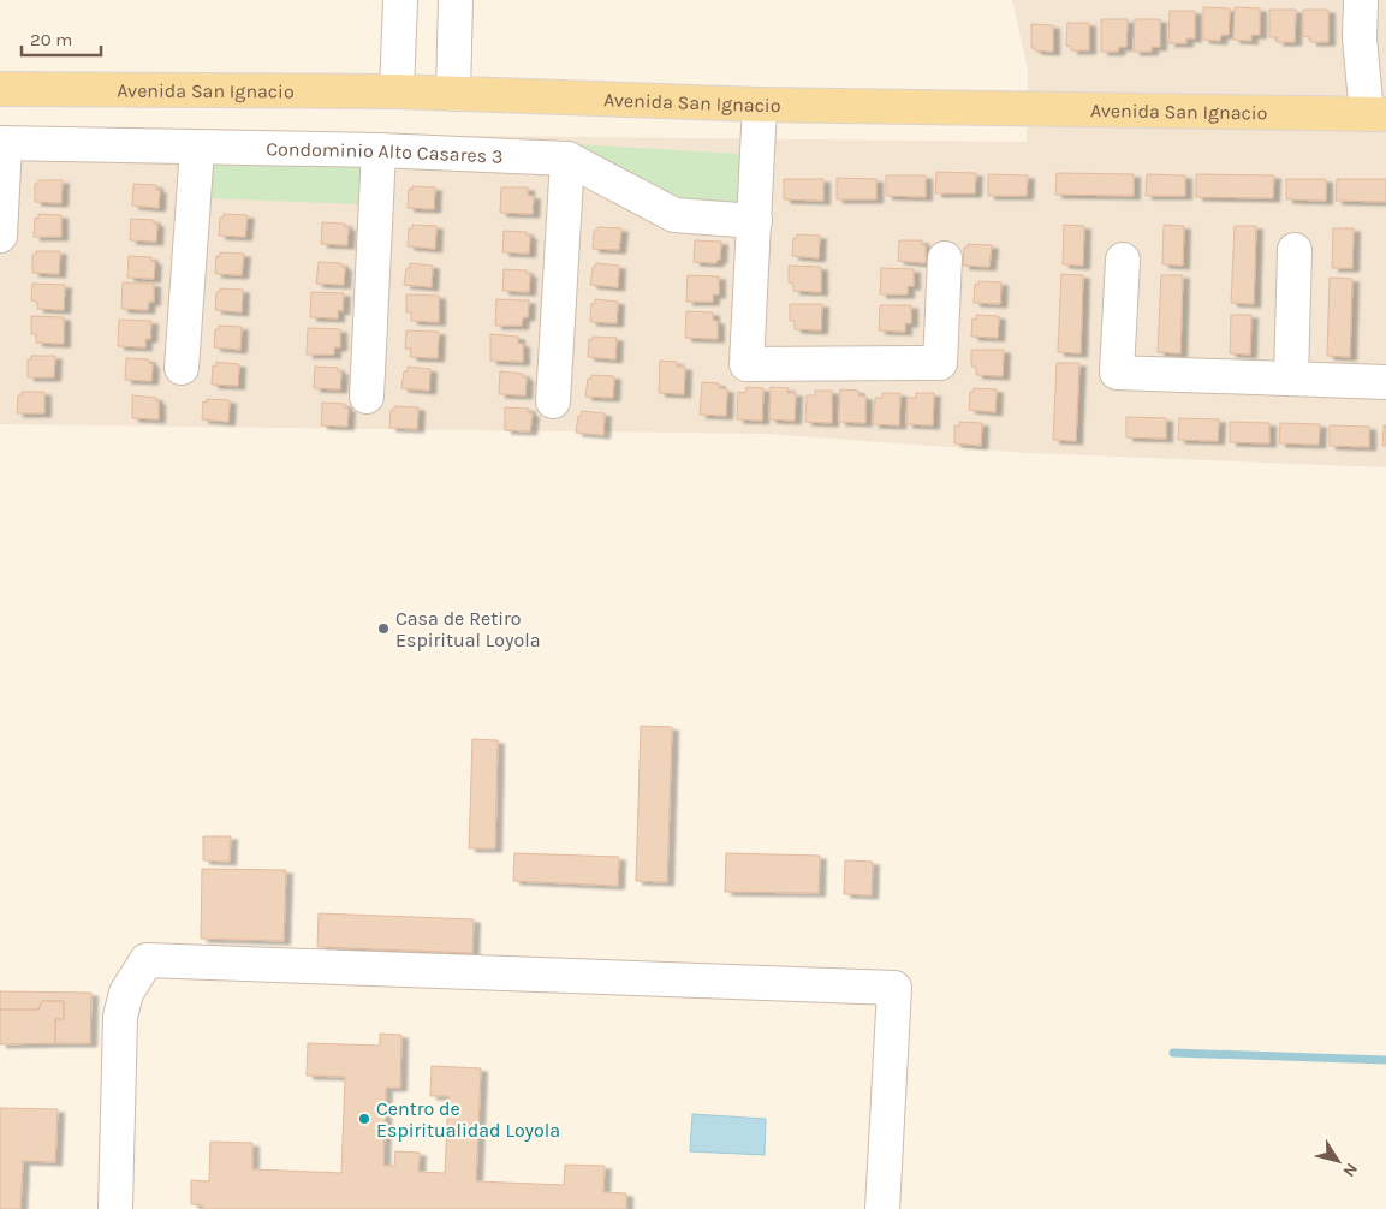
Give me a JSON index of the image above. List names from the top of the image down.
{
  "streets": {
    "main road": ["Avenida San Ignacio"],
    "street": ["Condominio Alto Casares 3"]
  },
  "places": ["Casa de Retiro Espiritual Loyola", "Centro de Espiritualidad Loyola"],
  "scale_bar": "20 m",
  "north": "bottom right"
}
